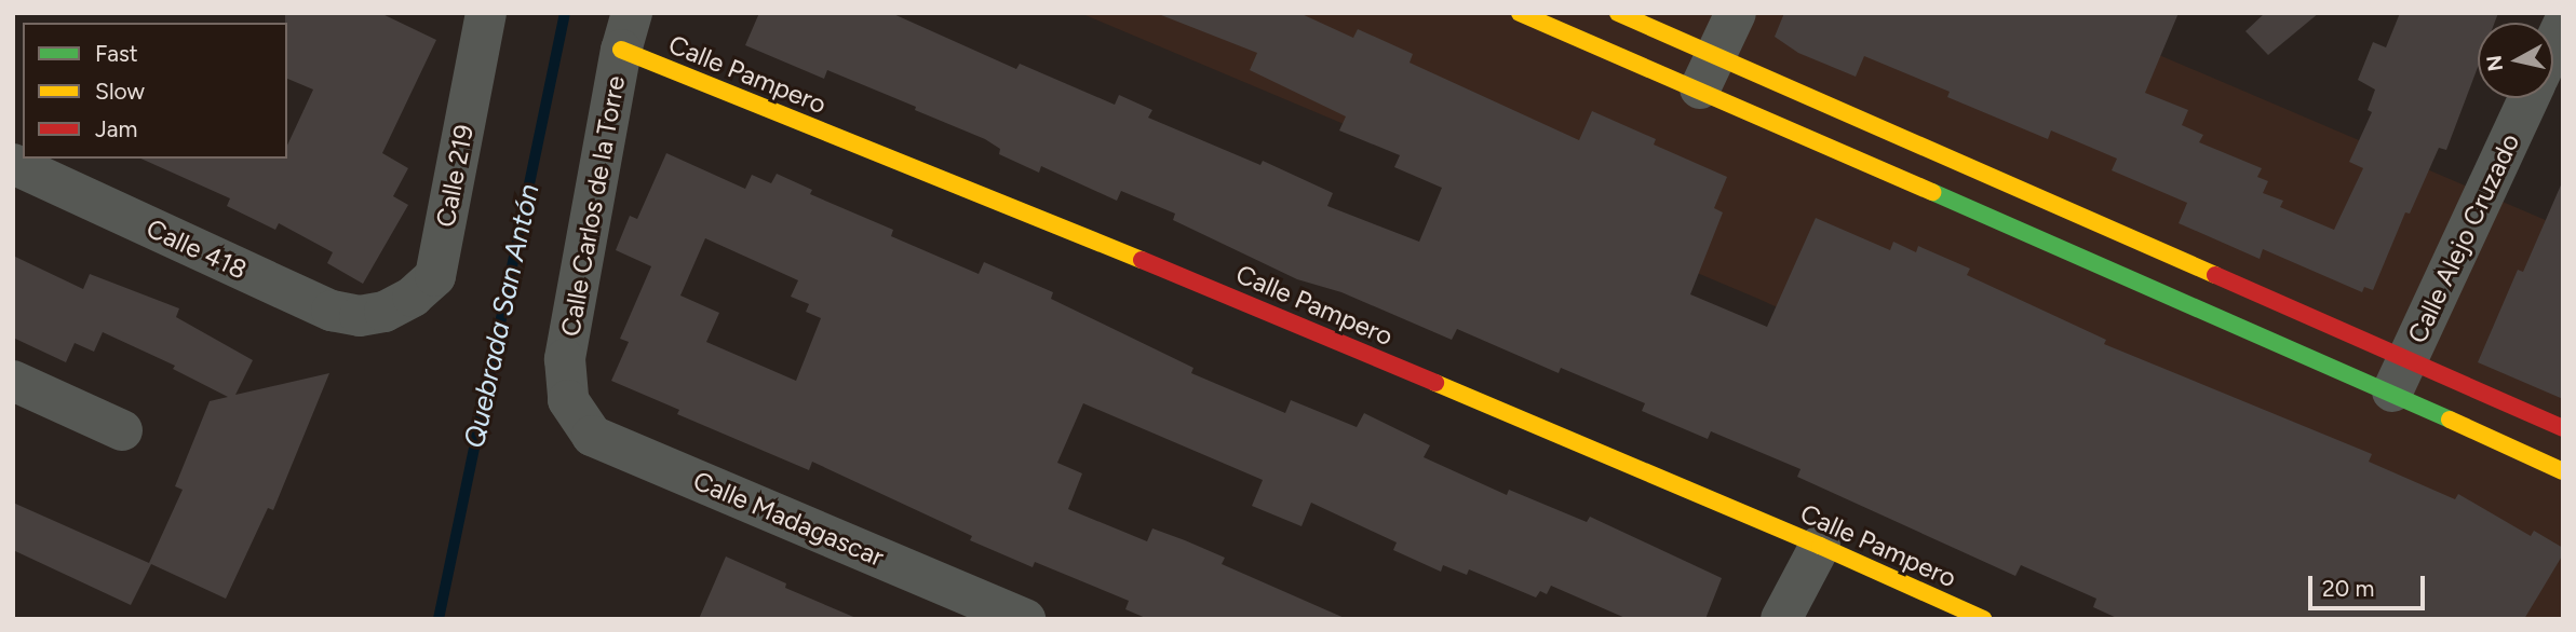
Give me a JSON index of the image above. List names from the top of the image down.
{
  "streets": {
    "street": [
      "Calle Pampero",
      "Calle 219",
      "Calle Carlos de la Torre",
      "Calle Alejo Cruzado",
      "Calle 418",
      "Calle Madagascar"
    ]
  },
  "crossings": [
    ["Calle Pampero", "Calle Carlos de la Torre"],
    ["Calle 219", "Calle 418"],
    ["Calle Carlos de la Torre", "Calle Madagascar"]
  ],
  "water": ["Quebrada San Antón"],
  "legend": ["Fast", "Slow", "Jam"],
  "scale_bar": "20 m",
  "north": "left"
}
